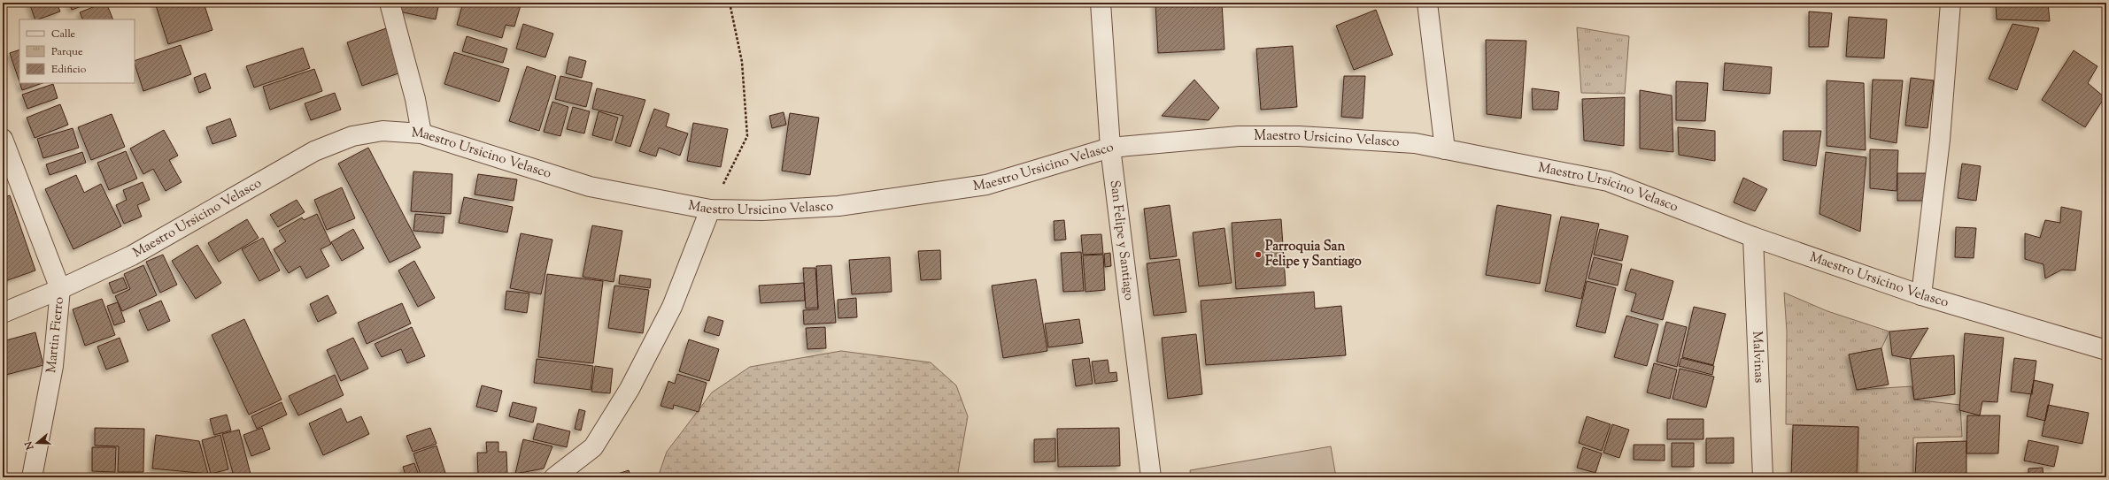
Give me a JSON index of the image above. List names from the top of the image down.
{
  "streets": {
    "street": [
      "Maestro Ursicino Velasco",
      "San Felipe y Santiago",
      "Martin Fierro",
      "Malvinas"
    ]
  },
  "crossings": [
    ["Maestro Ursicino Velasco", "San Felipe y Santiago"],
    ["Maestro Ursicino Velasco", "Martin Fierro"],
    ["Maestro Ursicino Velasco", "Malvinas"]
  ],
  "places": ["Parroquia San Felipe y Santiago"],
  "legend": ["Calle", "Parque", "Edificio"],
  "north": "left"
}
